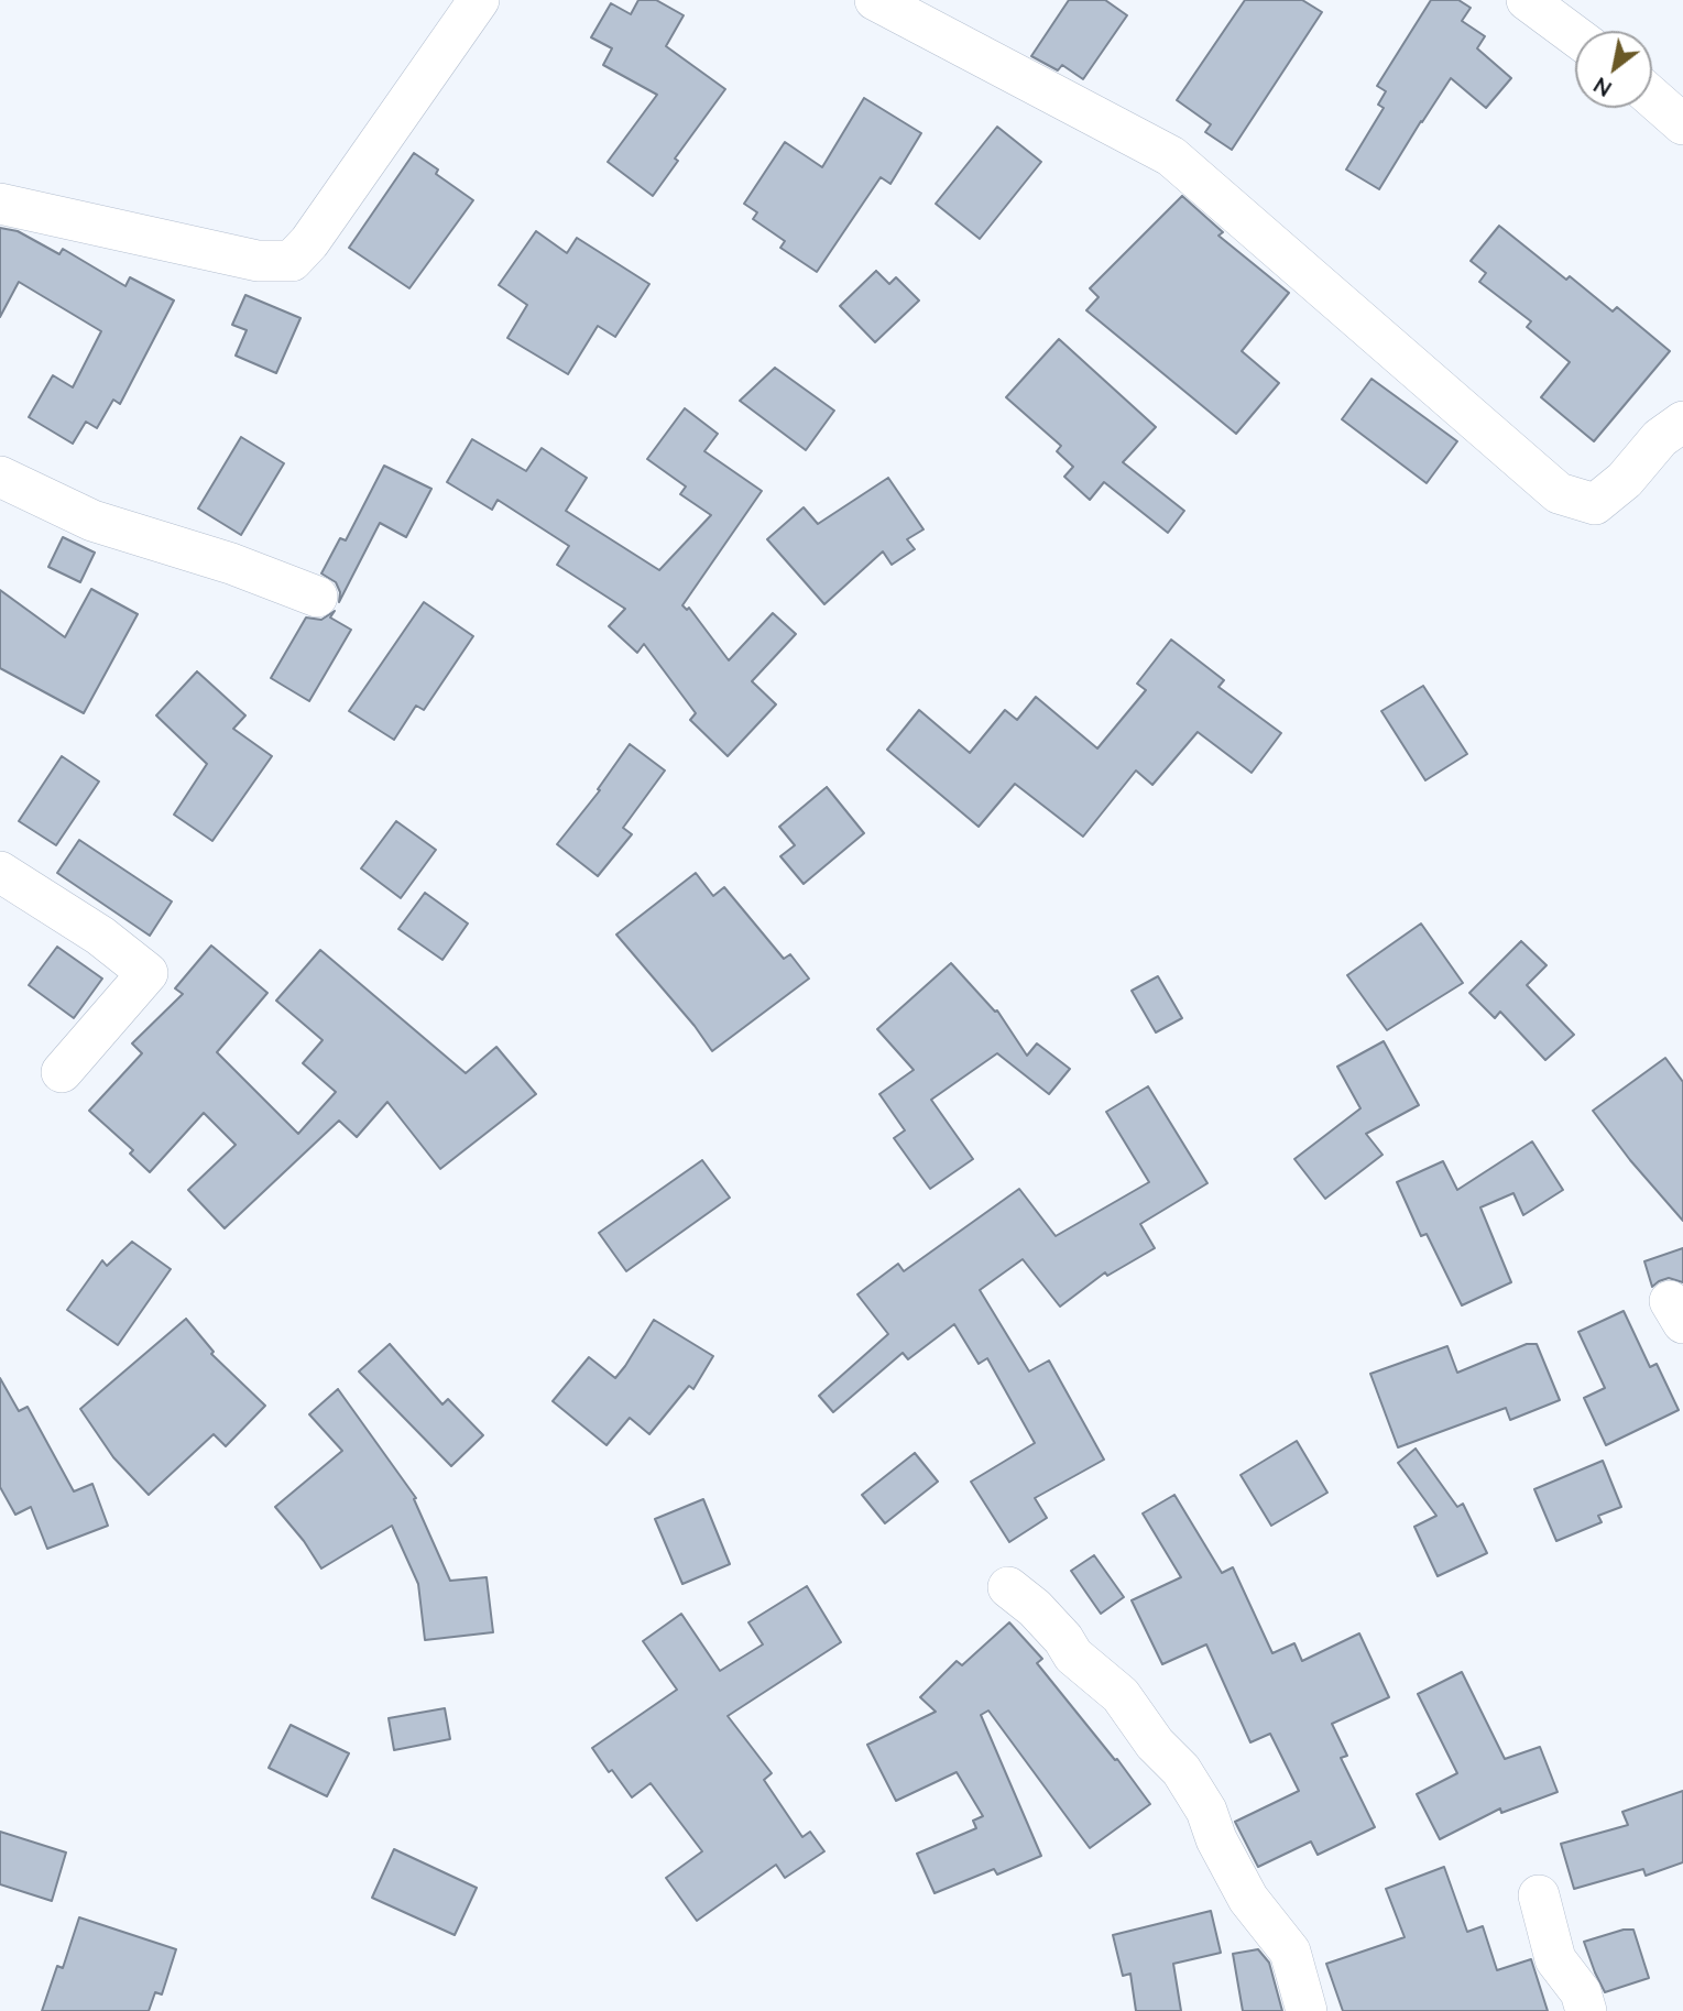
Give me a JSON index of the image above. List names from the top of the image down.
{
  "north": "bottom left"
}
